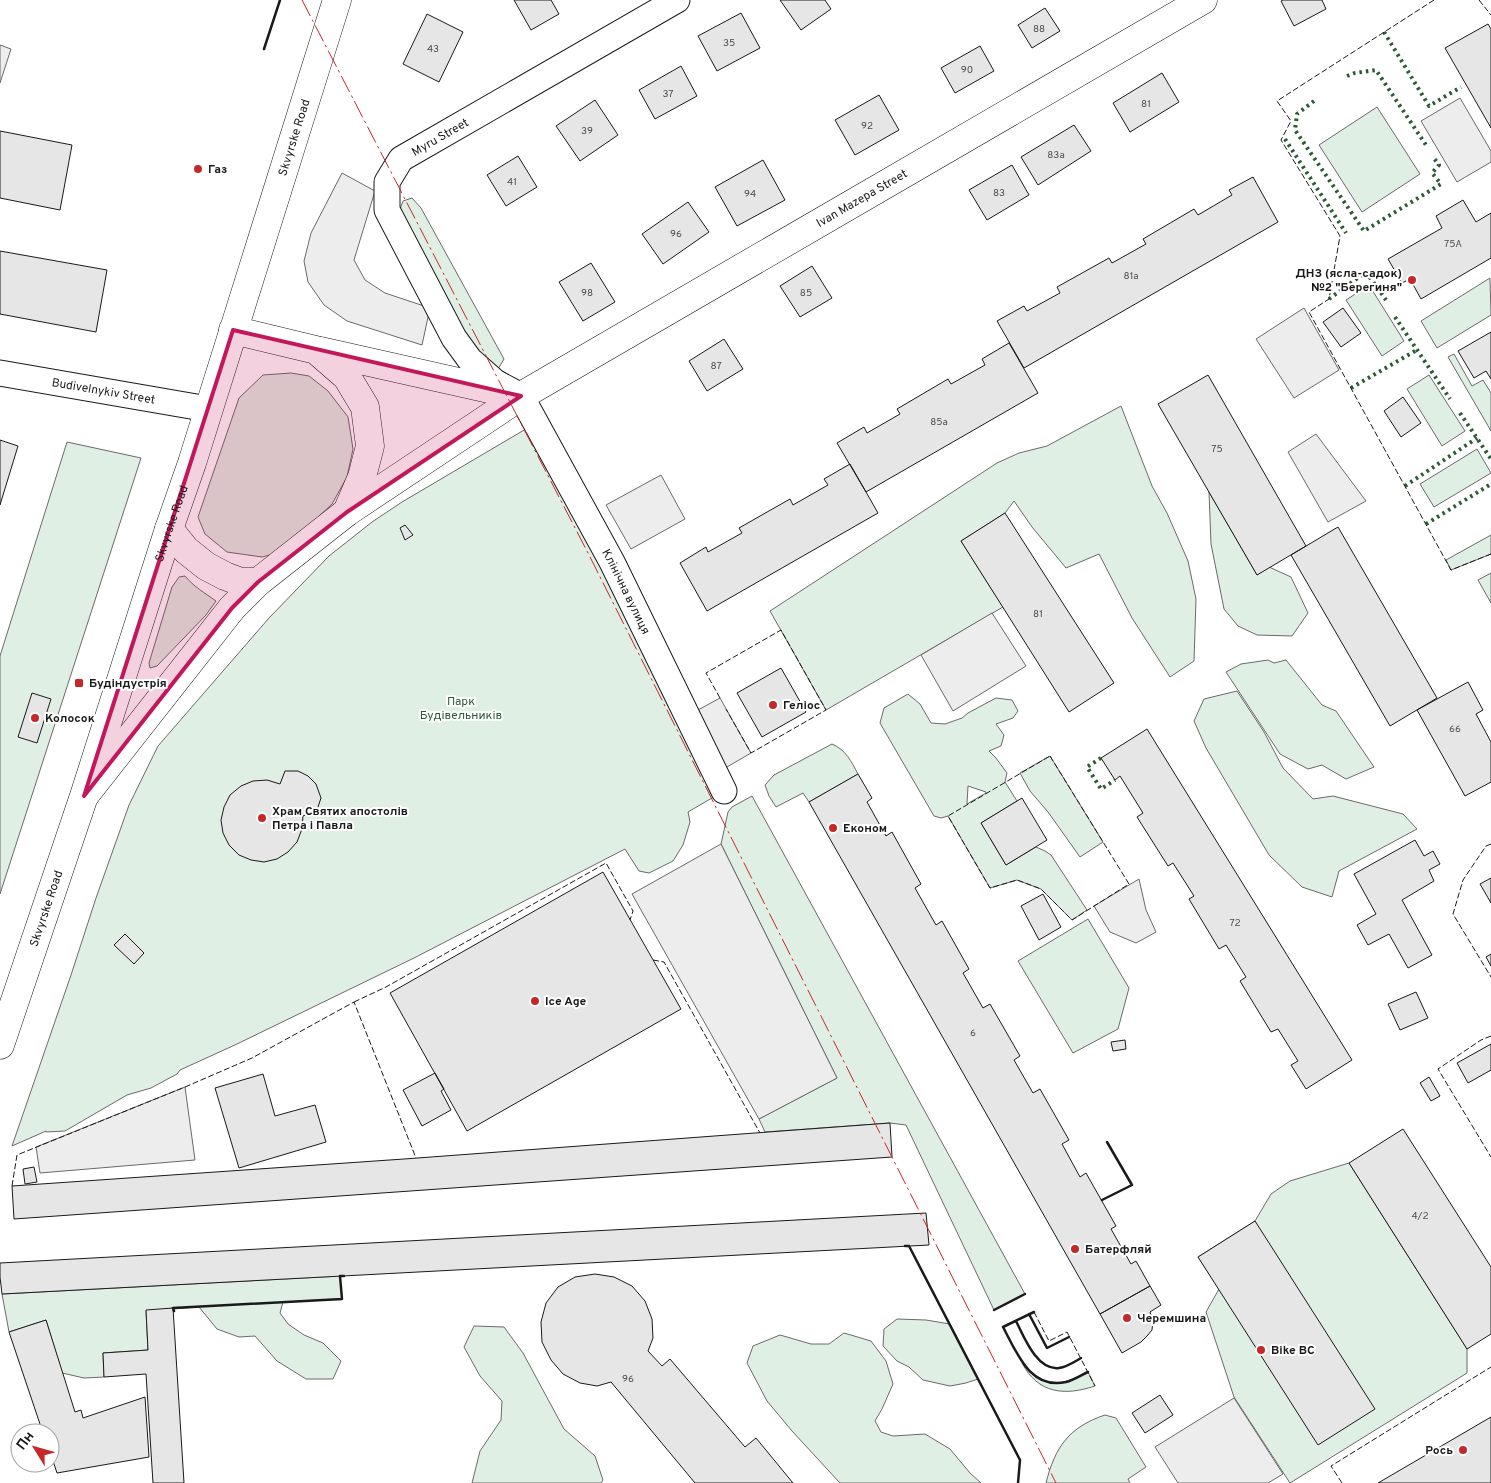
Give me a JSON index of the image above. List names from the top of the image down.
{
  "streets": {
    "street": [
      "Skvyrske Road",
      "Myru Street",
      "Ivan Mazepa Street",
      "Budivelnykiv Street",
      "Клінічна вулиця"
    ]
  },
  "crossings": [
    ["Skvyrske Road", "Ivan Mazepa Street"],
    ["Skvyrske Road", "Budivelnykiv Street"],
    ["Myru Street", "Ivan Mazepa Street"],
    ["Myru Street", "Клінічна вулиця"],
    ["Ivan Mazepa Street", "Клінічна вулиця"]
  ],
  "parks": ["Парк Будівельників"],
  "places": {
    "other": [
      "Газ",
      "ДНЗ (ясла-садок) №2 \"Берегиня\"",
      "Геліос",
      "Колосок",
      "Храм Святих апостолів Петра і Павла",
      "Економ",
      "Ice Age",
      "Батерфляй",
      "Черемшина",
      "Bike BC",
      "Рось"
    ],
    "transit": ["Будіндустрія"]
  },
  "house_numbers": [
    "88",
    "35",
    "43",
    "90",
    "37",
    "81",
    "92",
    "39",
    "83а",
    "41",
    "83",
    "94",
    "96",
    "75А",
    "81а",
    "98",
    "85",
    "87",
    "85а",
    "75",
    "81",
    "66",
    "72",
    "6",
    "4/2",
    "96"
  ],
  "north": "top left"
}
